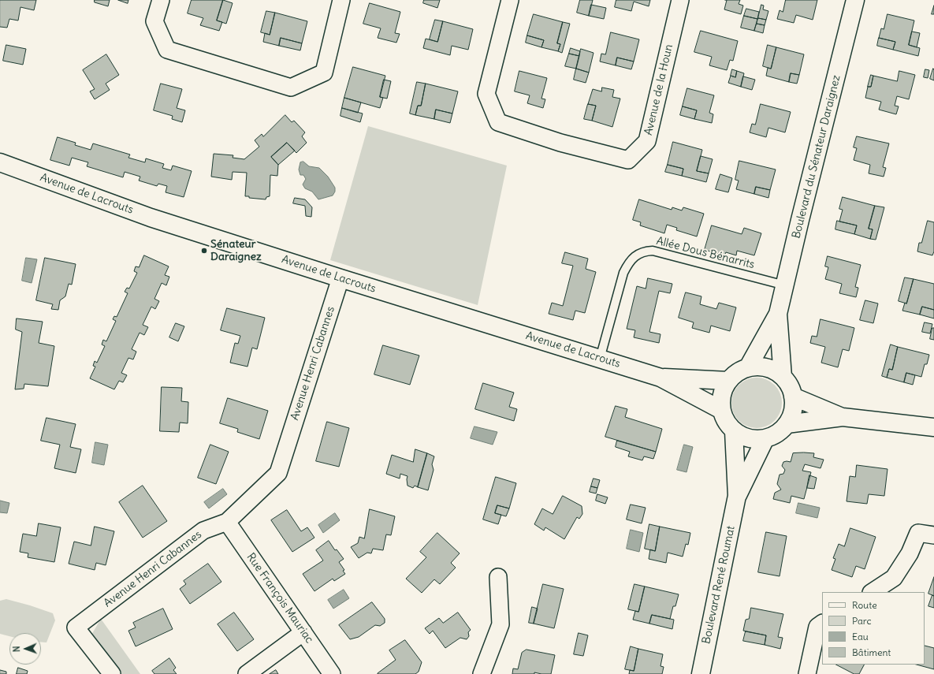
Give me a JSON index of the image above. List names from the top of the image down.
{
  "streets": {
    "street": [
      "Avenue de la Houn",
      "Boulevard du Sénateur Daraignez",
      "Avenue de Lacrouts",
      "Avenue Henri Cabannes",
      "Boulevard René Roumat",
      "Rue François Mauriac"
    ],
    "lane": ["Allée Dous Bénarrits"]
  },
  "crossings": [
    ["Boulevard du Sénateur Daraignez", "Avenue de Lacrouts"],
    ["Boulevard du Sénateur Daraignez", "Allée Dous Bénarrits"],
    ["Boulevard du Sénateur Daraignez", "Boulevard René Roumat"],
    ["Avenue de Lacrouts", "Allée Dous Bénarrits"],
    ["Avenue de Lacrouts", "Avenue Henri Cabannes"],
    ["Avenue de Lacrouts", "Boulevard René Roumat"],
    ["Avenue Henri Cabannes", "Rue François Mauriac"]
  ],
  "places": ["Sénateur Daraignez"],
  "legend": [
    "Route",
    "Parc",
    "Eau",
    "Bâtiment"
  ],
  "north": "left"
}
